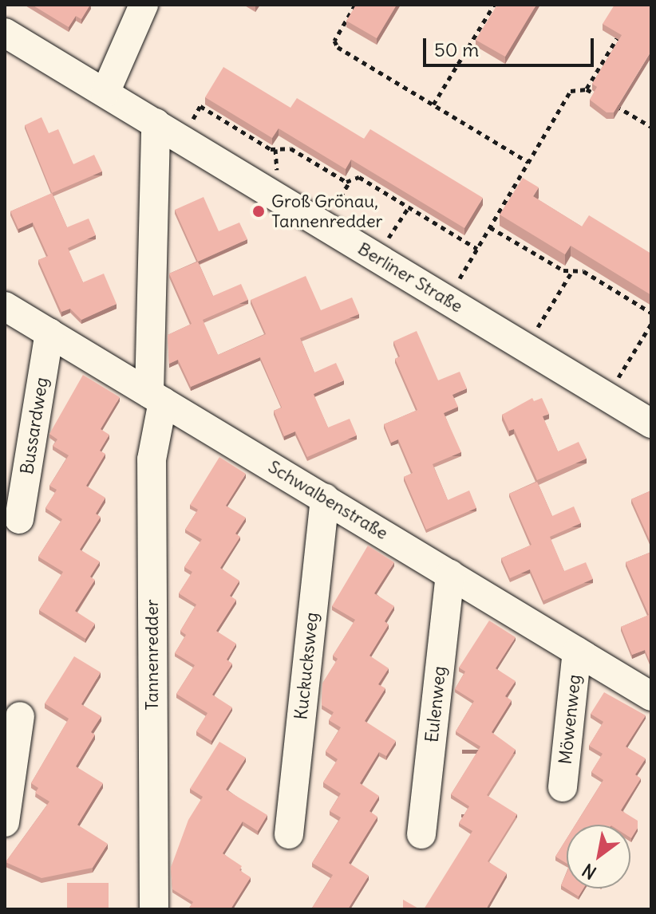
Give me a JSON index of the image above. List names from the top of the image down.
{
  "streets": {
    "street": [
      "Berliner Straße",
      "Bussardweg",
      "Schwalbenstraße",
      "Tannenredder",
      "Kuckucksweg",
      "Eulenweg",
      "Möwenweg"
    ]
  },
  "crossings": [
    ["Berliner Straße", "Tannenredder"],
    ["Bussardweg", "Schwalbenstraße"],
    ["Schwalbenstraße", "Tannenredder"],
    ["Schwalbenstraße", "Kuckucksweg"],
    ["Schwalbenstraße", "Eulenweg"],
    ["Schwalbenstraße", "Möwenweg"]
  ],
  "places": ["Groß Grönau, Tannenredder"],
  "scale_bar": "50 m",
  "north": "bottom left"
}
